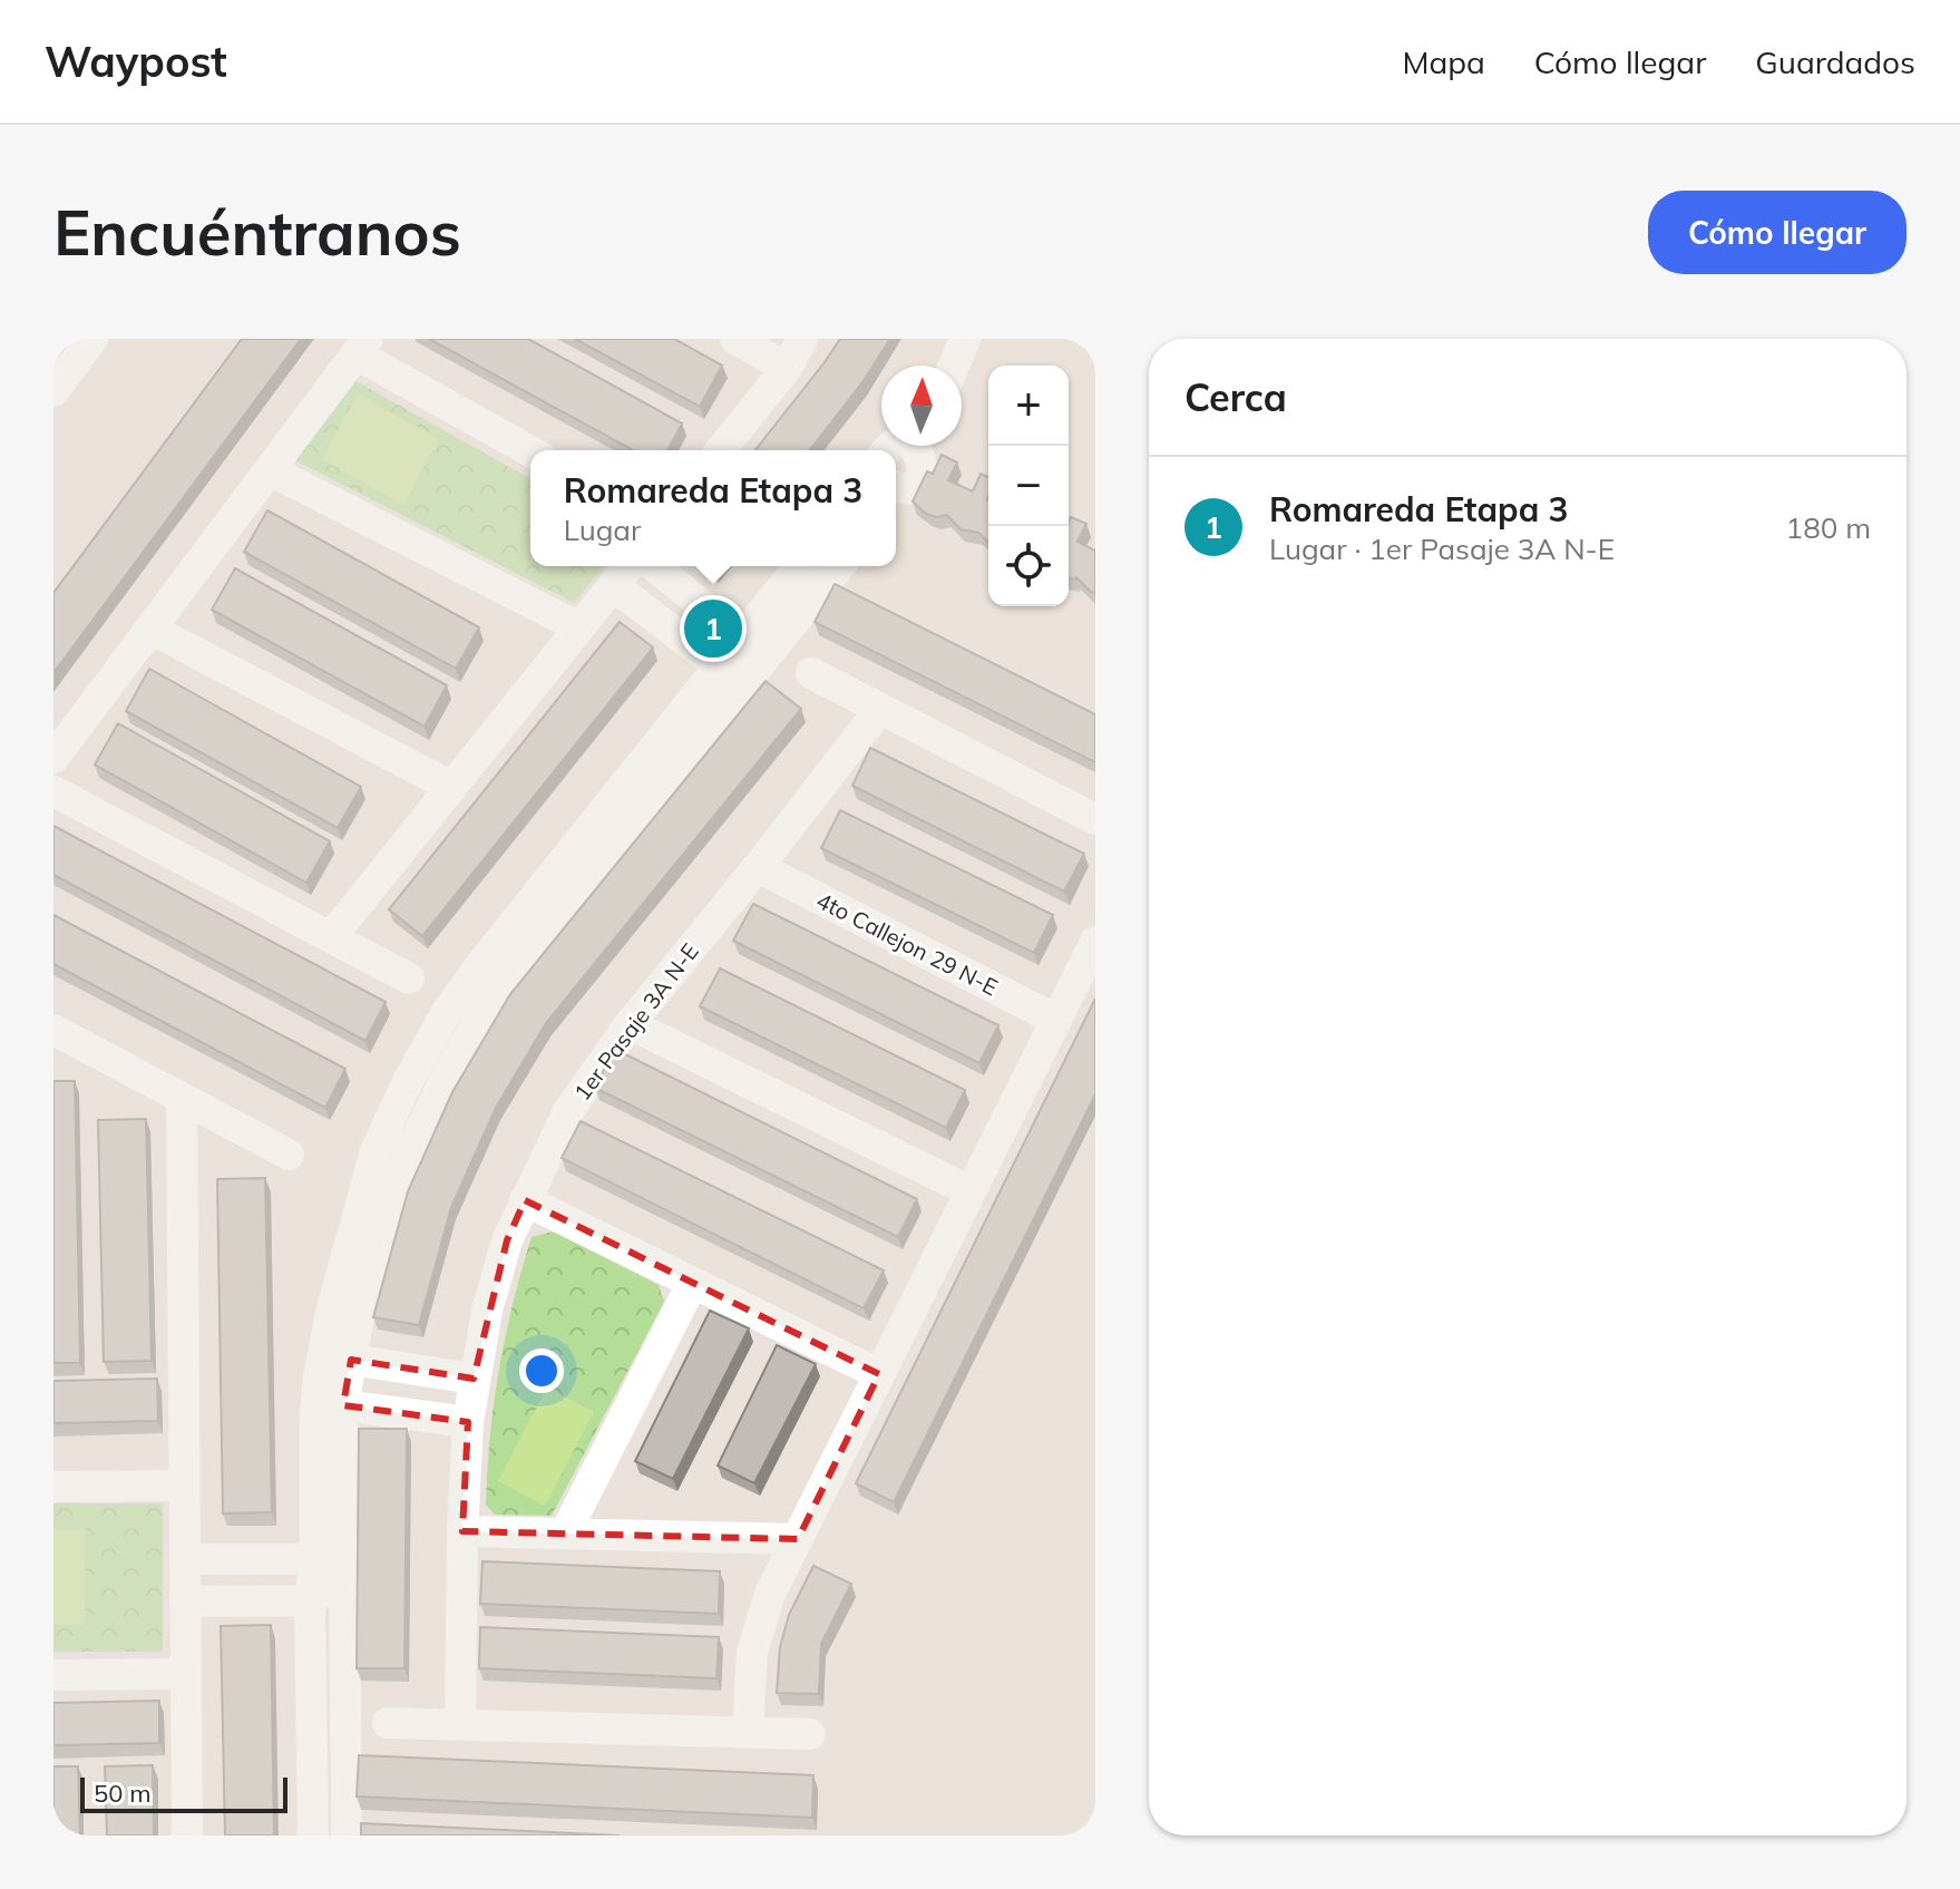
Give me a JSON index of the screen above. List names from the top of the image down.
{
  "streets": {
    "street": ["4to Callejon 29 N-E", "1er Pasaje 3A N-E"]
  },
  "crossings": [
    ["4to Callejon 29 N-E", "1er Pasaje 3A N-E"]
  ],
  "scale_bar": "50 m",
  "north": "top",
  "page": {
    "header": "Waypost",
    "nav": ["Mapa", "Cómo llegar", "Guardados"],
    "buttons": "Cómo llegar",
    "title": "Encuéntranos",
    "heading": "Cerca",
    "map_buttons": ["+", "−"],
    "popup": ["Romareda Etapa 3", "Lugar"],
    "list": [
      {
        "mark": "1",
        "name": "Romareda Etapa 3",
        "note": "Lugar · 1er Pasaje 3A N-E",
        "value": "180 m"
      }
    ],
    "pins": "1",
    "scale": "50 m"
  }
}
